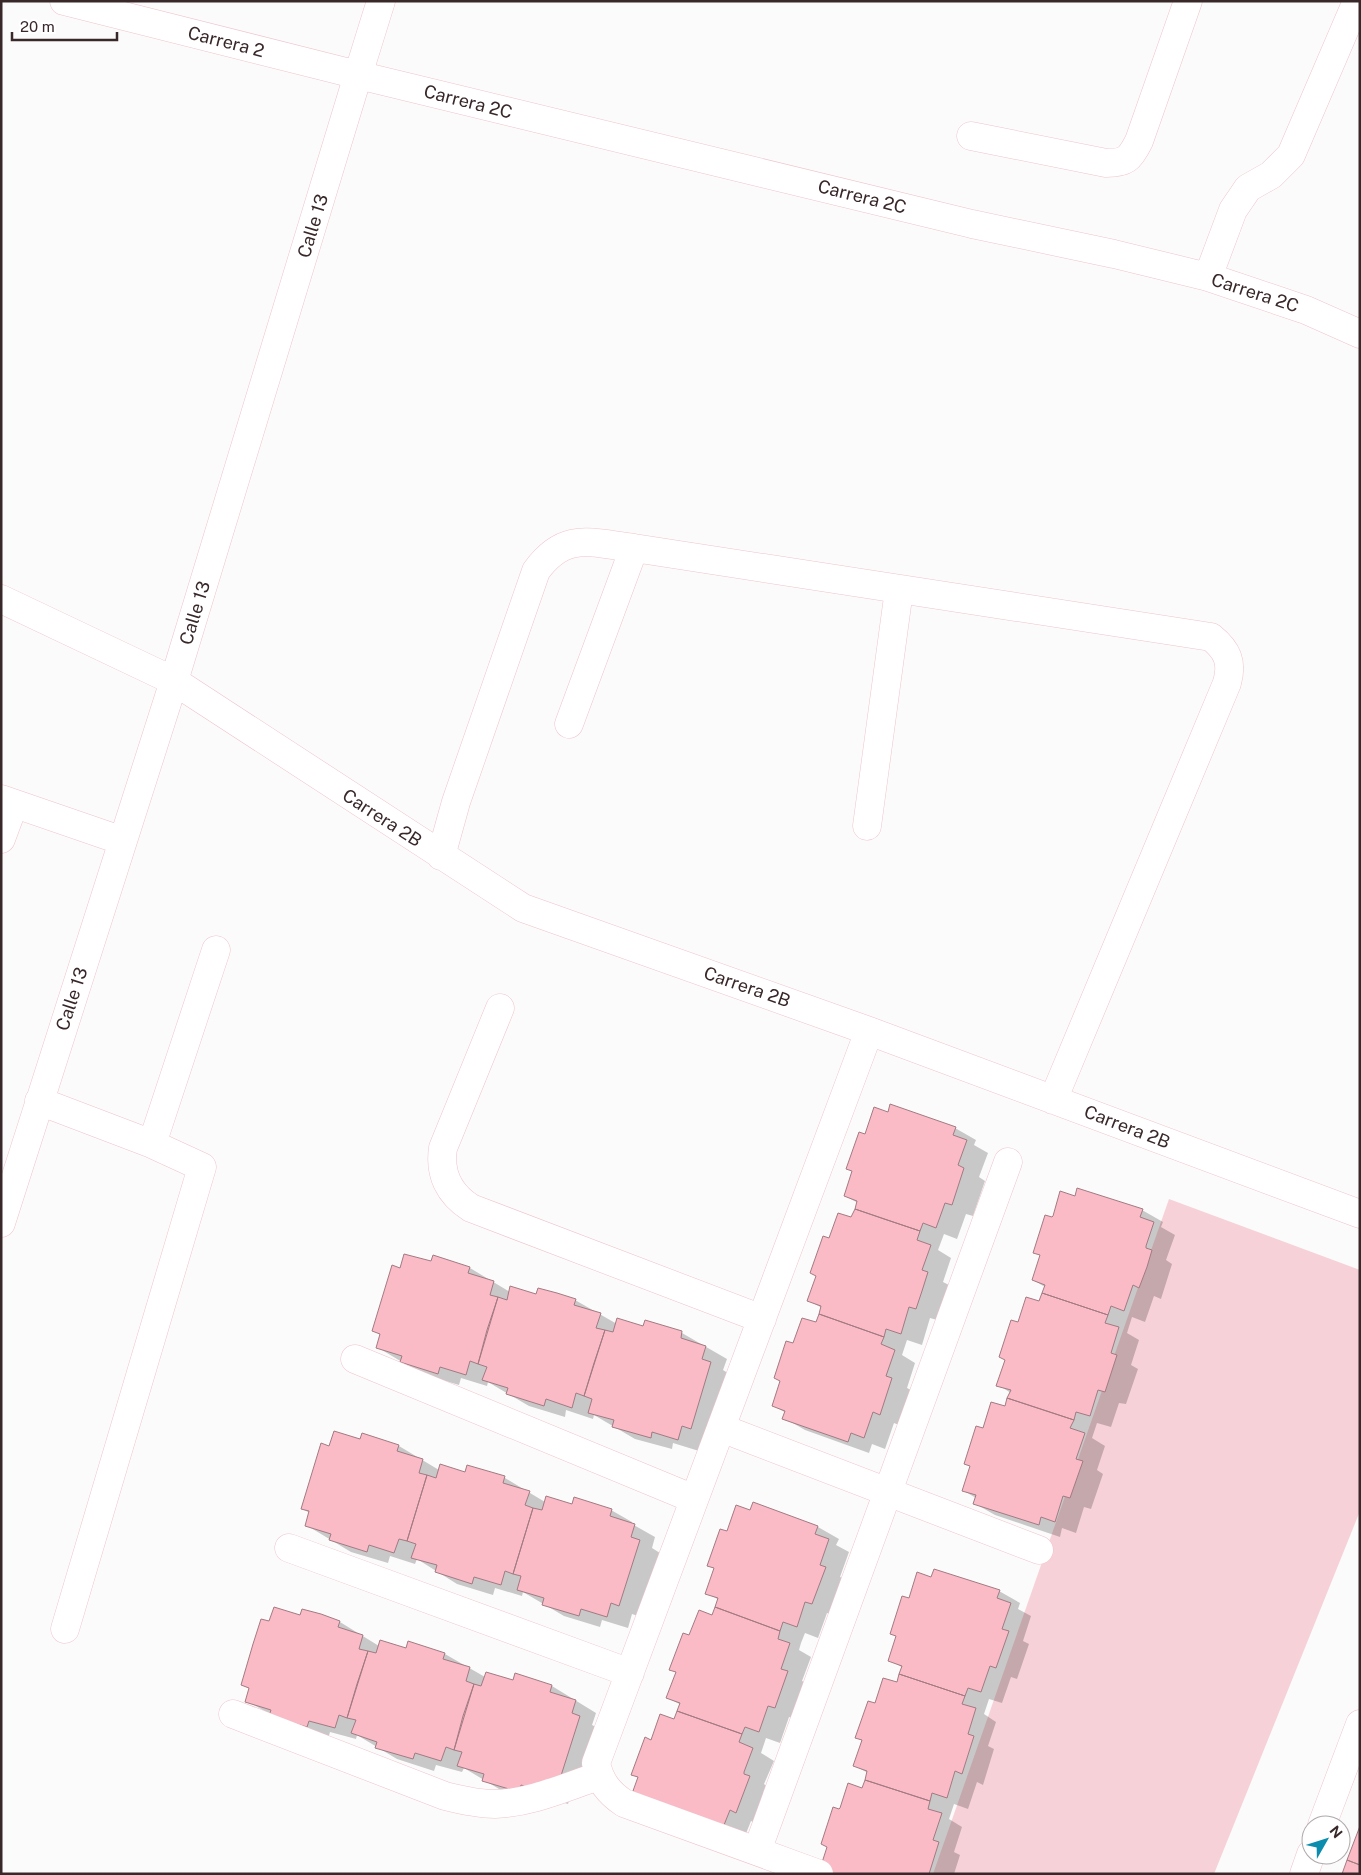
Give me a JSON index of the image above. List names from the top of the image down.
{
  "streets": {
    "street": [
      "Carrera 2",
      "Carrera 2C",
      "Calle 13",
      "Carrera 2B"
    ]
  },
  "crossings": [
    ["Carrera 2", "Carrera 2C"],
    ["Carrera 2", "Calle 13"],
    ["Carrera 2C", "Calle 13"],
    ["Calle 13", "Carrera 2B"]
  ],
  "scale_bar": "20 m",
  "north": "top right"
}
